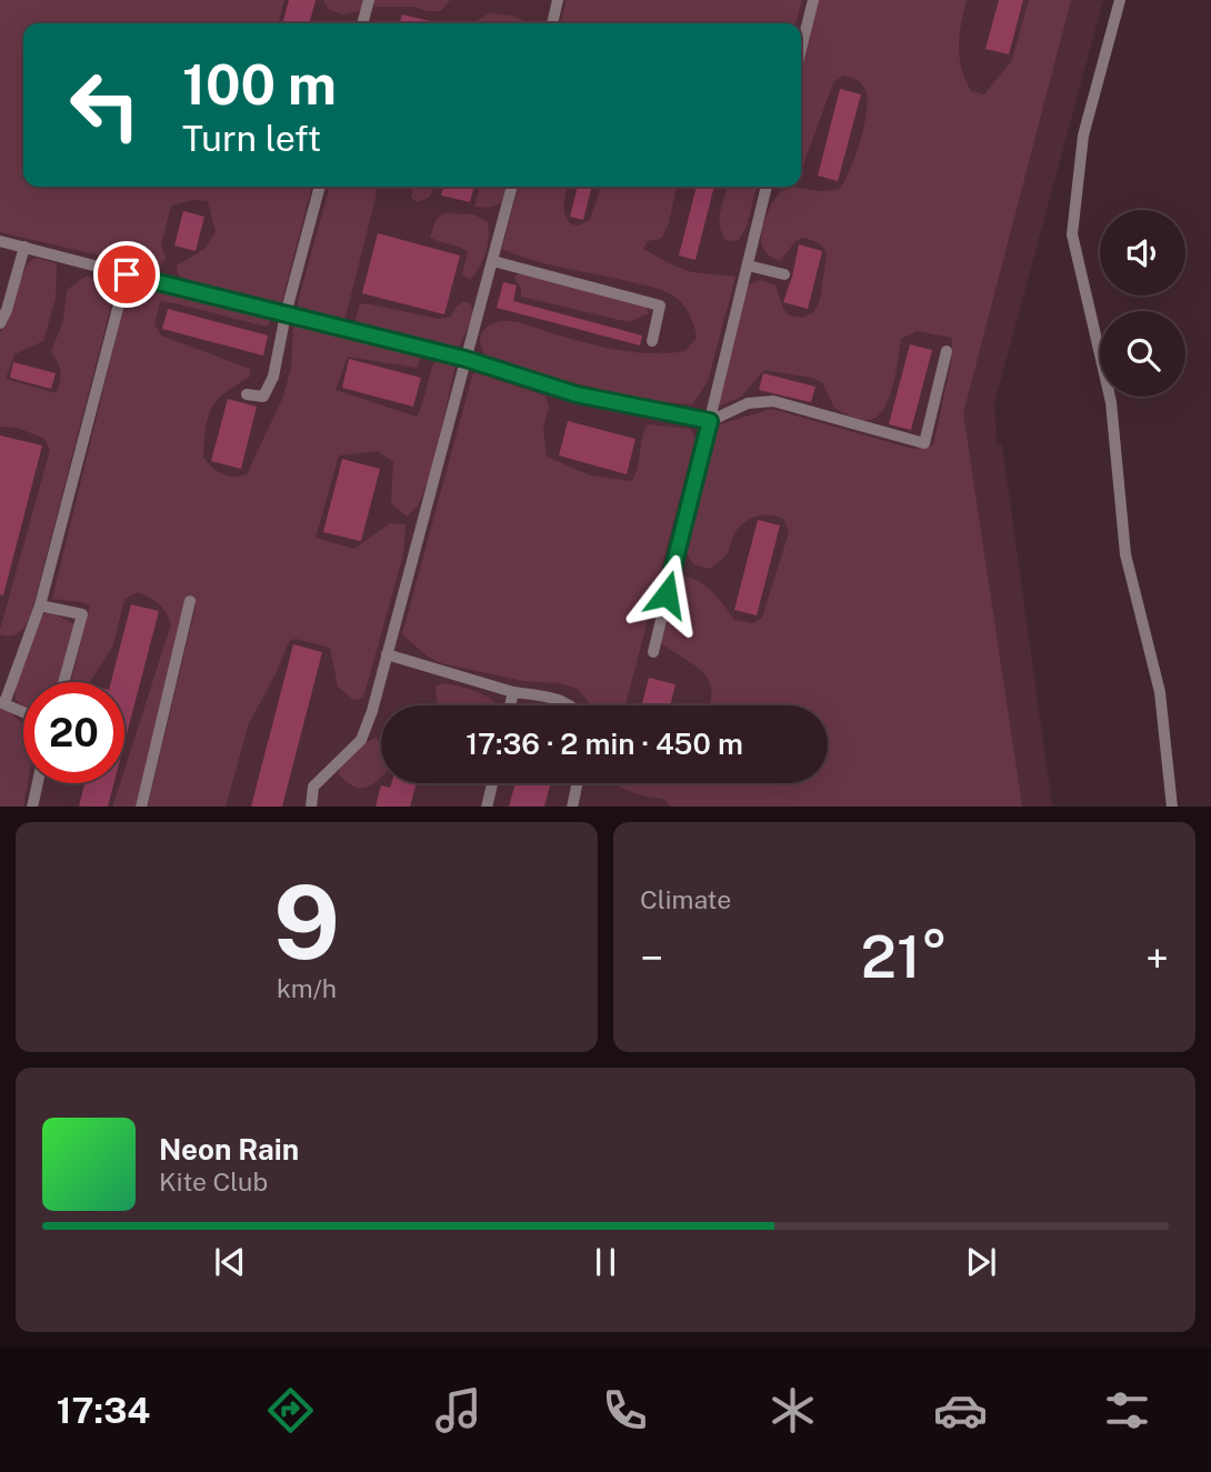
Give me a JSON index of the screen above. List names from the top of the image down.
{
  "page": {
    "turn": ["100 m", "Turn left"],
    "limit": "20",
    "trip": "17:36 · 2 min · 450 m",
    "tile": [
      ["9", "km/h"],
      "Climate"
    ],
    "heat": ["−", "21°", "+"],
    "song": ["Neon Rain", "Kite Club"],
    "tabs": "17:34"
  }
}
